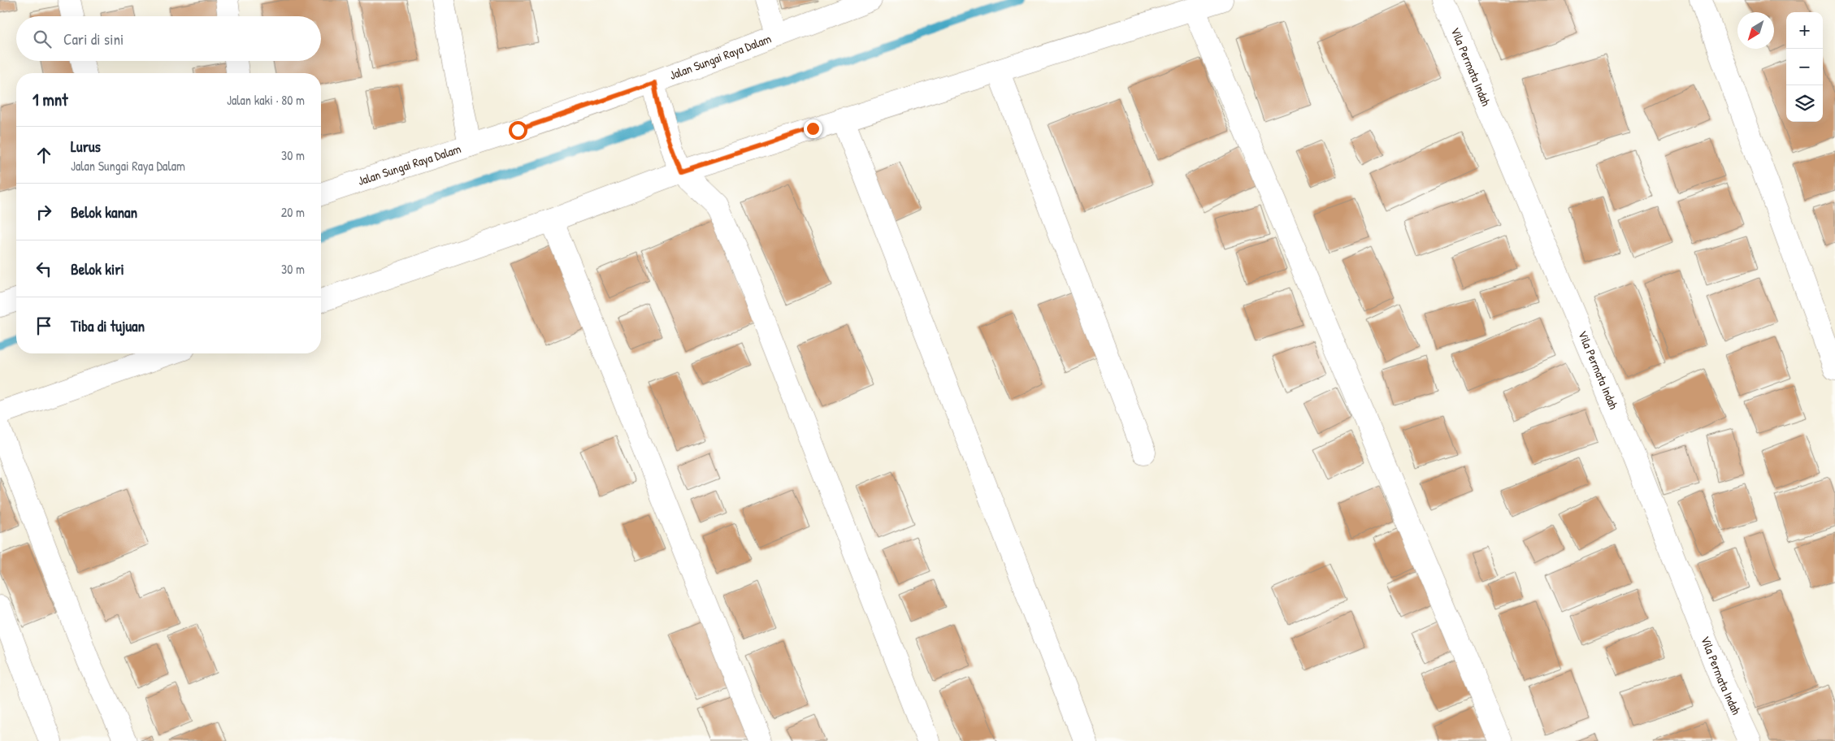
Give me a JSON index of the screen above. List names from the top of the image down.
{
  "streets": {
    "street": ["Jalan Sungai Raya Dalam", "Vila Permata Indah"]
  },
  "north": "bottom left",
  "page": {
    "map_buttons": ["+", "−"],
    "search": "Cari di sini",
    "heading": ["1 mnt", "Jalan kaki · 80 m"],
    "list": [
      ["Lurus", "Jalan Sungai Raya Dalam", "30 m"],
      ["Belok kanan", "20 m"],
      ["Belok kiri", "30 m"],
      "Tiba di tujuan"
    ]
  }
}
